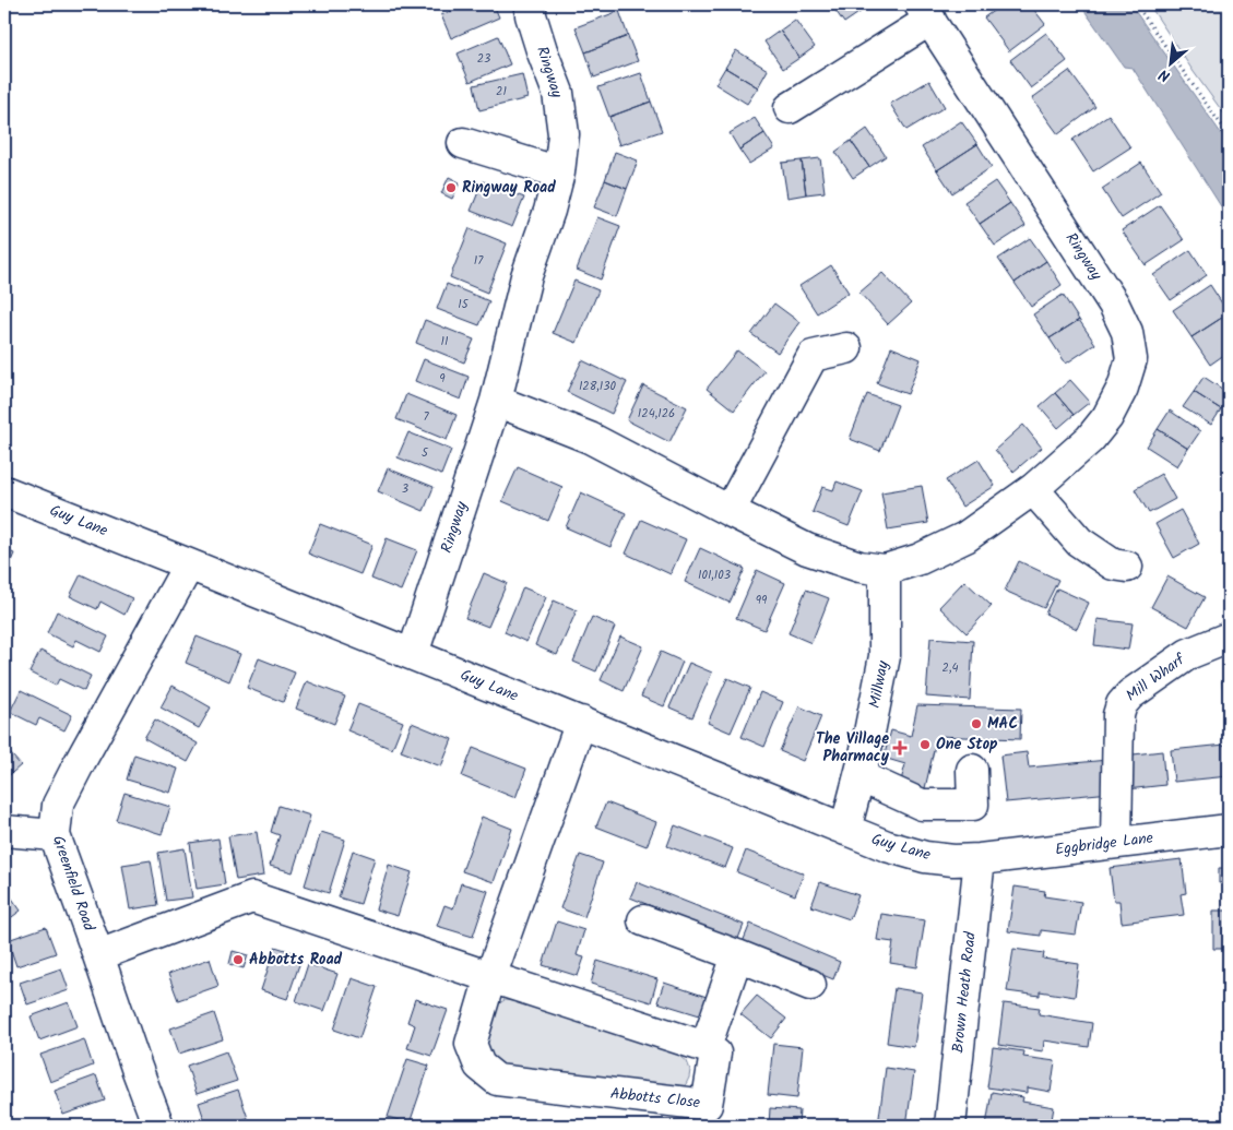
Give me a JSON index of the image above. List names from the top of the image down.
{
  "streets": {
    "street": [
      "Ringway",
      "Guy Lane",
      "Mill Wharf",
      "Millway",
      "Eggbridge Lane",
      "Greenfield Road",
      "Brown Heath Road",
      "Abbotts Close"
    ]
  },
  "crossings": [
    ["Ringway", "Guy Lane"],
    ["Ringway", "Millway"],
    ["Guy Lane", "Millway"],
    ["Guy Lane", "Eggbridge Lane"],
    ["Guy Lane", "Greenfield Road"],
    ["Guy Lane", "Brown Heath Road"],
    ["Mill Wharf", "Eggbridge Lane"],
    ["Eggbridge Lane", "Brown Heath Road"]
  ],
  "places": {
    "other": [
      "Ringway Road",
      "MAC",
      "One Stop",
      "Abbotts Road"
    ],
    "health": ["The Village Pharmacy"]
  },
  "house_numbers": [
    "23",
    "21",
    "17",
    "15",
    "11",
    "9",
    "128,130",
    "124,126",
    "7",
    "5",
    "3",
    "101,103",
    "99",
    "2,4"
  ],
  "north": "bottom left"
}
